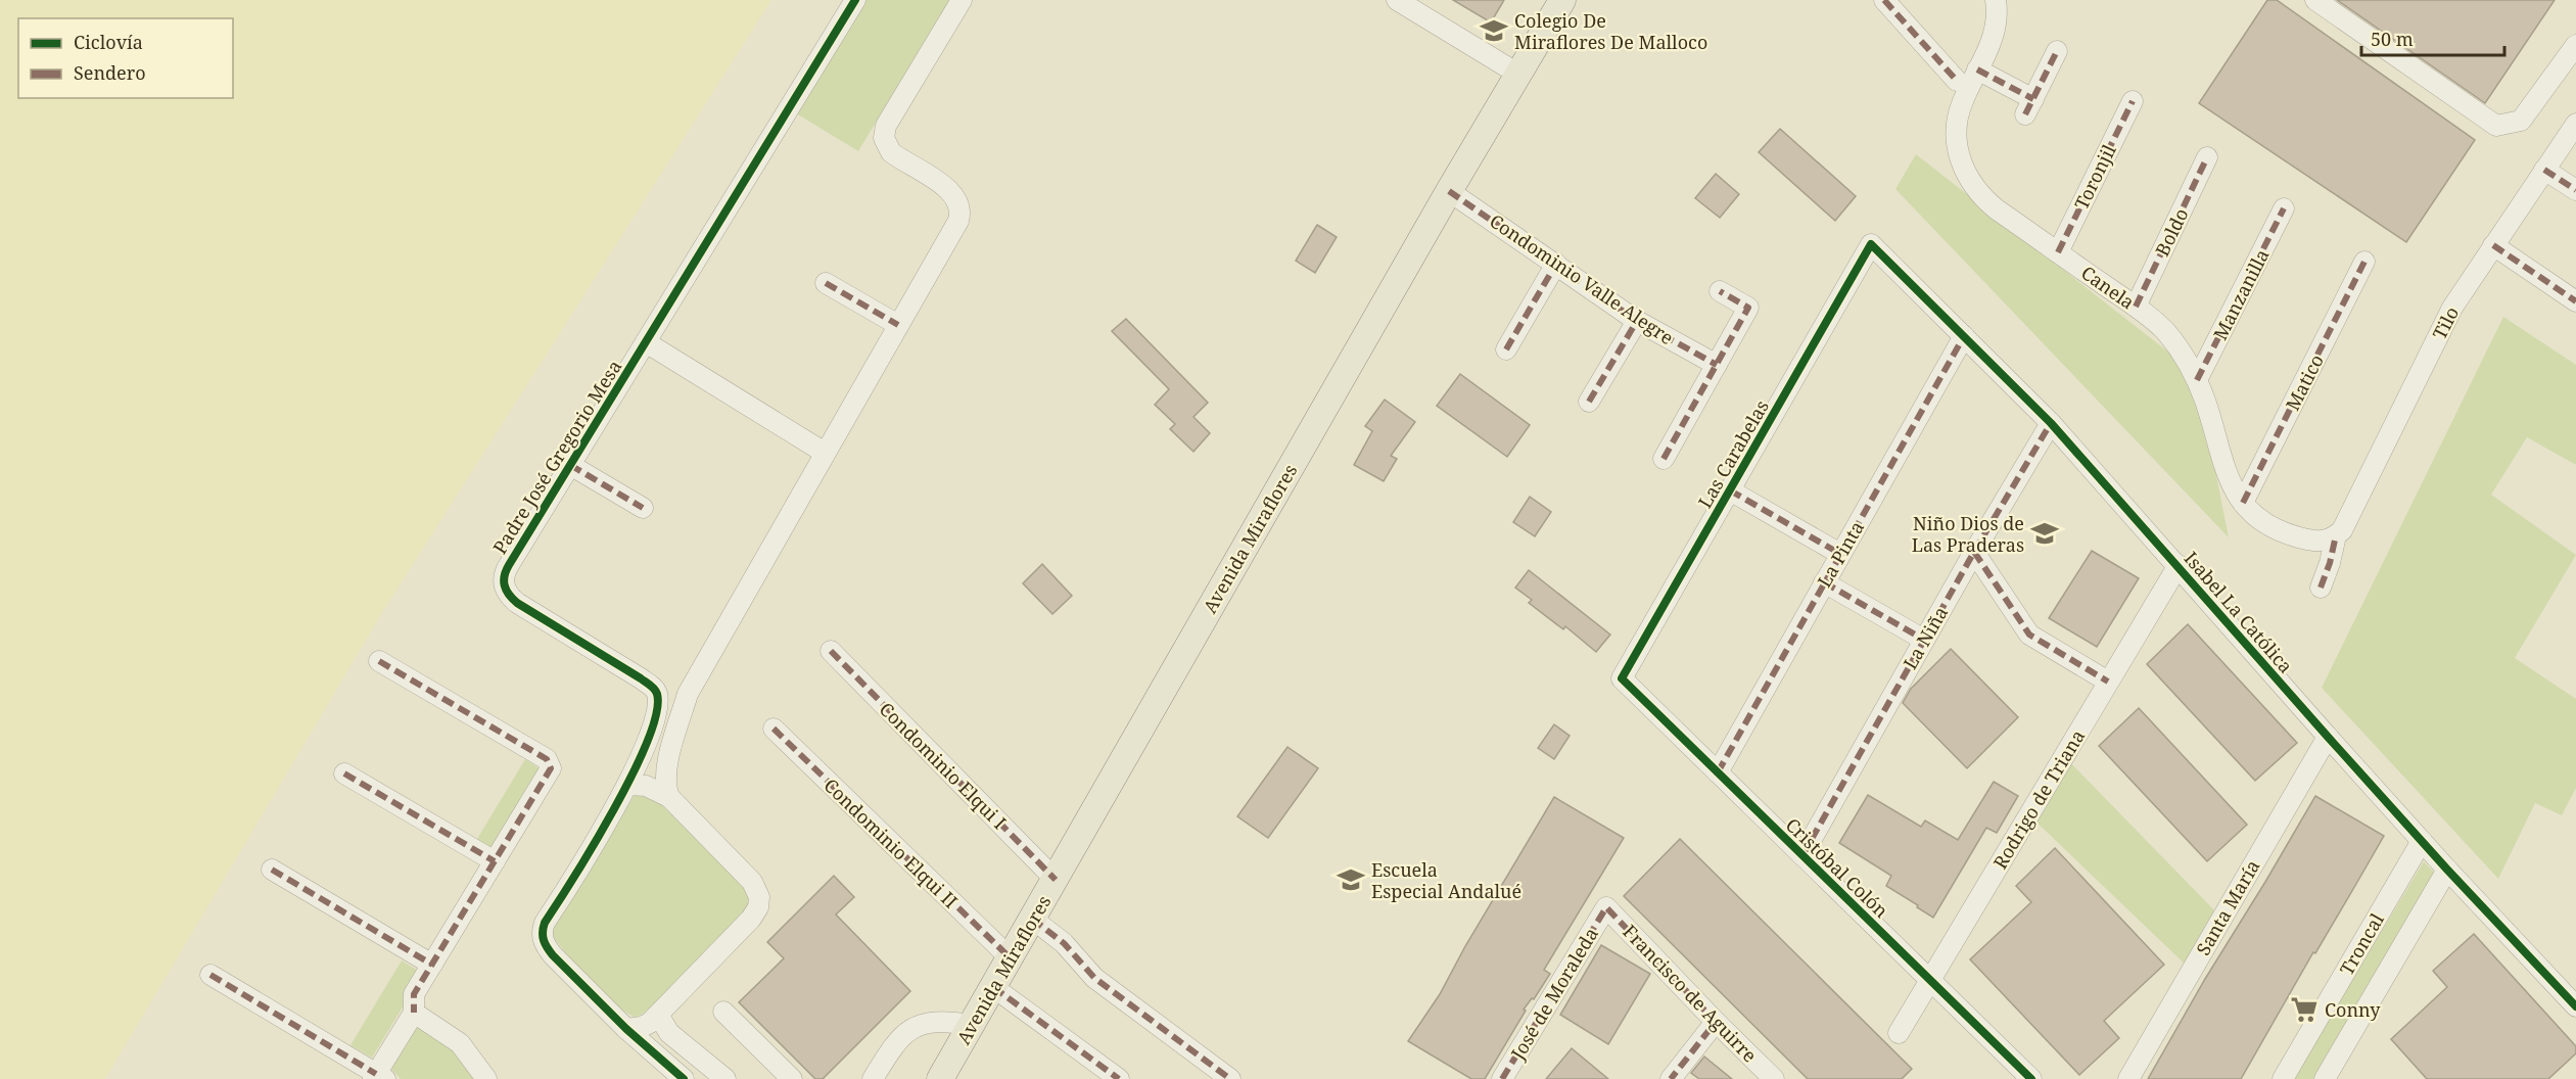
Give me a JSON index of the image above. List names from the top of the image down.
{
  "streets": {
    "main road": ["Avenida Miraflores"],
    "street": [
      "Toronjil",
      "Boldo",
      "Condominio Valle Alegre",
      "Canela",
      "Manzanilla",
      "Tilo",
      "Matico",
      "Las Carabelas",
      "Padre José Gregorio Mesa",
      "La Pinta",
      "Isabel La Católica",
      "La Niña",
      "Condominio Elqui I",
      "Rodrigo de Triana",
      "Condominio Elqui II",
      "Cristóbal Colón",
      "Santa María",
      "Troncal",
      "José de Moraleda",
      "Francisco de Aguirre"
    ]
  },
  "crossings": [
    ["Toronjil", "Canela"],
    ["Boldo", "Canela"],
    ["Condominio Valle Alegre", "Avenida Miraflores"],
    ["Canela", "Manzanilla"],
    ["Canela", "Tilo"],
    ["Canela", "Matico"],
    ["Las Carabelas", "Isabel La Católica"],
    ["Las Carabelas", "Cristóbal Colón"],
    ["Avenida Miraflores", "Condominio Elqui I"],
    ["Avenida Miraflores", "Condominio Elqui II"],
    ["La Pinta", "Isabel La Católica"],
    ["La Pinta", "Cristóbal Colón"],
    ["Isabel La Católica", "La Niña"],
    ["Isabel La Católica", "Rodrigo de Triana"],
    ["Isabel La Católica", "Santa María"],
    ["Isabel La Católica", "Troncal"],
    ["La Niña", "Cristóbal Colón"],
    ["Rodrigo de Triana", "Cristóbal Colón"],
    ["José de Moraleda", "Francisco de Aguirre"]
  ],
  "places": {
    "school or university": ["Colegio De Miraflores De Malloco", "Niño Dios de Las Praderas", "Escuela Especial Andalué"],
    "supermarket": ["Conny"]
  },
  "legend": ["Ciclovía", "Sendero"],
  "scale_bar": "50 m"
}
